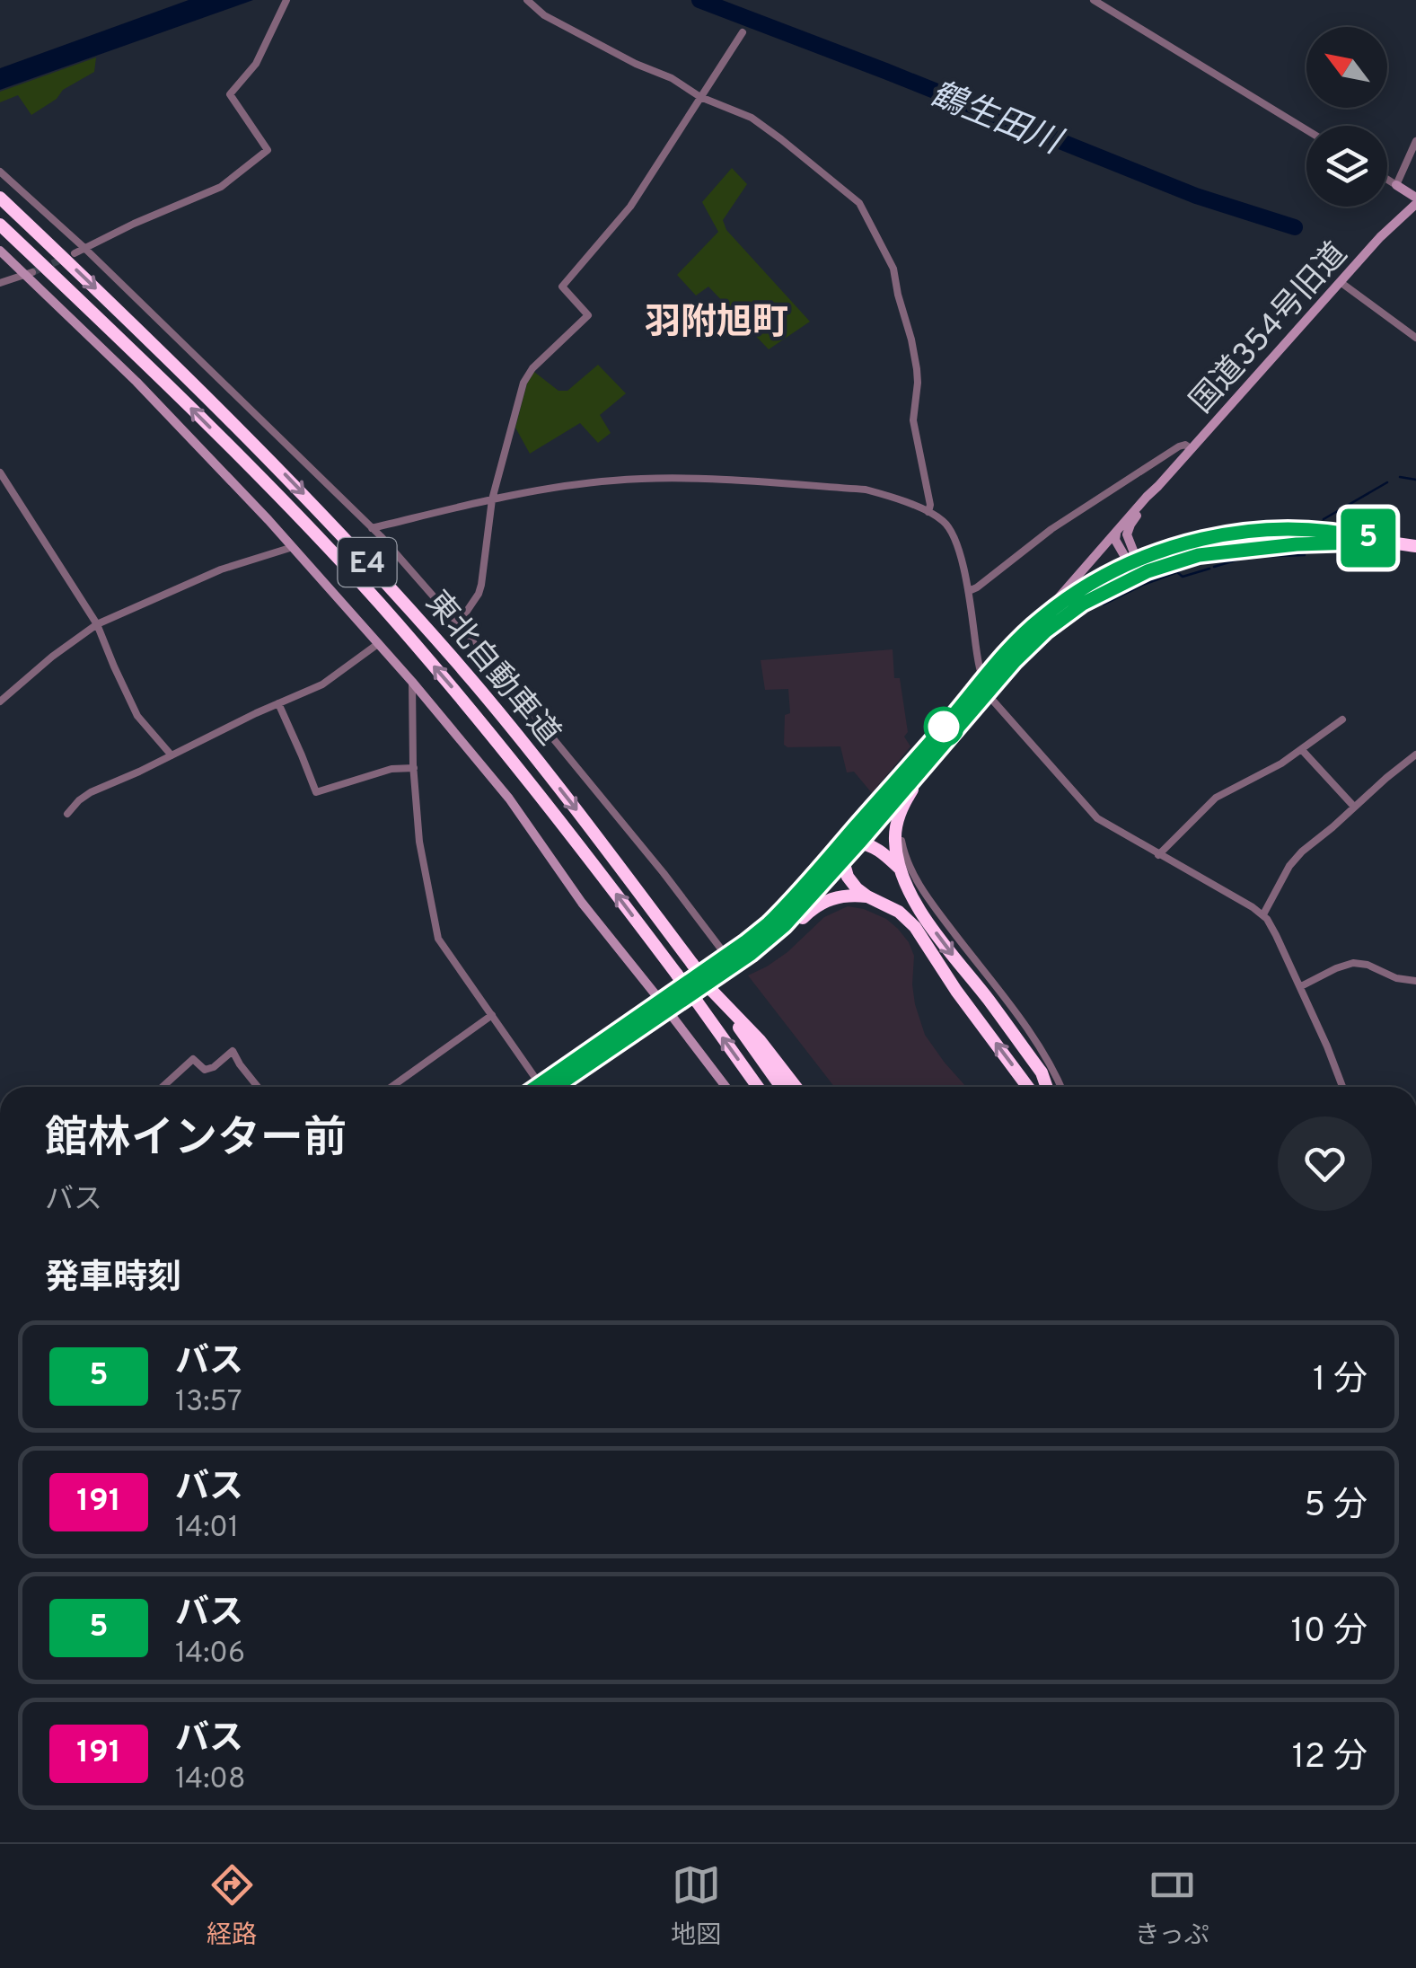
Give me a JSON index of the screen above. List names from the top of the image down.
{
  "streets": {
    "highway": ["E4", "東北自動車道"],
    "street": ["国道354号旧道"]
  },
  "districts": ["羽附旭町"],
  "water": ["鶴生田川"],
  "lines": ["bus line 5"],
  "north": "top left",
  "page": {
    "on_map": "5",
    "heading": [
      ["館林インター前", "バス"],
      "発車時刻"
    ],
    "list": [
      {
        "mark": "5",
        "name": "バス",
        "note": "13:57",
        "value": "1 分"
      },
      {
        "mark": "191",
        "name": "バス",
        "note": "14:01",
        "value": "5 分"
      },
      {
        "mark": "5",
        "name": "バス",
        "note": "14:06",
        "value": "10 分"
      },
      {
        "mark": "191",
        "name": "バス",
        "note": "14:08",
        "value": "12 分"
      }
    ],
    "tabs": ["経路", "地図", "きっぷ"]
  }
}
